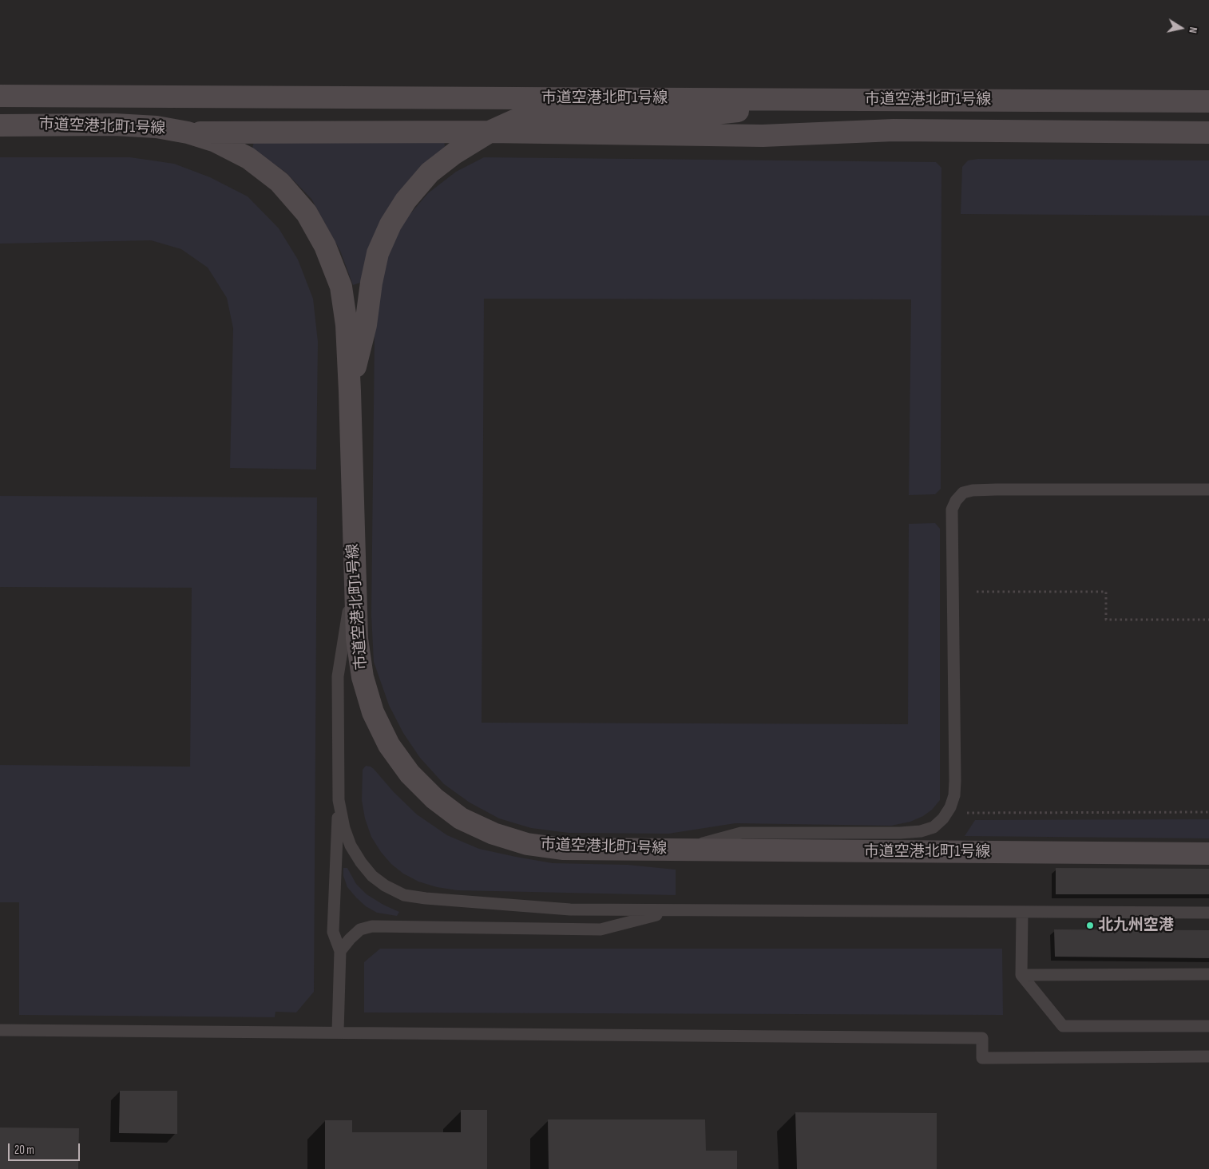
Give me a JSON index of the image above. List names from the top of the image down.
{
  "streets": {
    "street": ["市道空港北町1号線"]
  },
  "places": ["北九州空港"],
  "scale_bar": "20 m",
  "north": "right"
}
